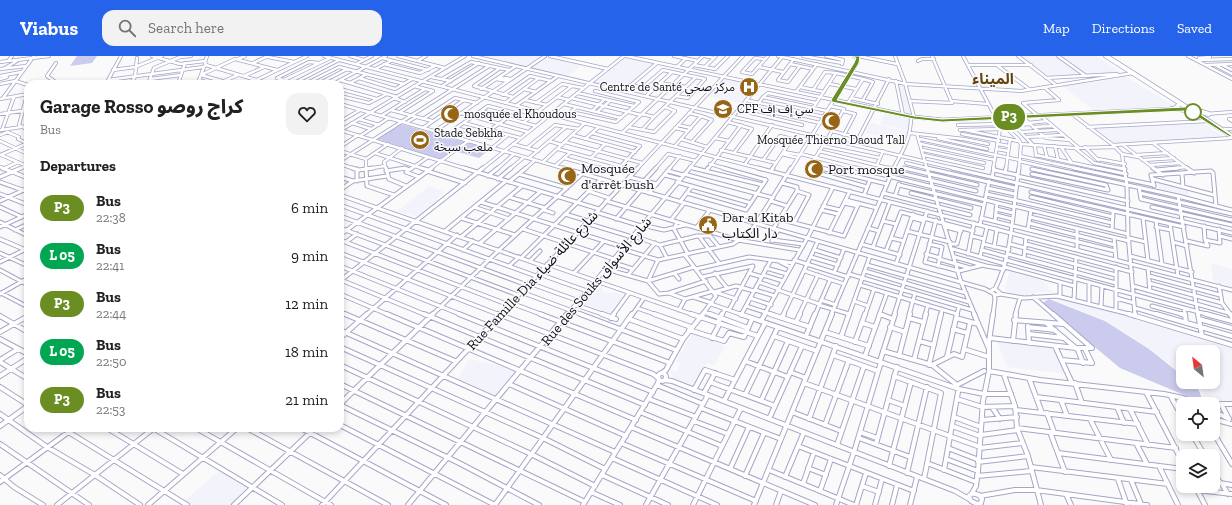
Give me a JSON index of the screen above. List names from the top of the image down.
{
  "streets": {
    "street": ["Rue Famille Dia شارع عائلة ضياء", "Rue des Souks شارع الأسواق"]
  },
  "districts": ["الميناء"],
  "places": {
    "hospital": ["Centre de Santé مركز صحي"],
    "school or university": ["CFF سي إف إف"],
    "mosque": [
      "mosquée el Khoudous",
      "Mosquée Thierno Daoud Tall",
      "Port mosque",
      "Mosquée d'arrêt bush"
    ],
    "sports": ["Stade Sebkha ملعب سبخة"],
    "public building": ["Dar al Kitab دار الكتاب"]
  },
  "lines": ["bus line P3"],
  "north": "top left",
  "page": {
    "header": "Viabus",
    "search": "Search here",
    "nav": ["Map", "Directions", "Saved"],
    "on_map": "P3",
    "heading": [
      ["Garage Rosso كراج روصو", "Bus"],
      "Departures"
    ],
    "list": [
      {
        "mark": "P3",
        "name": "Bus",
        "note": "22:38",
        "value": "6 min"
      },
      {
        "mark": "L 05",
        "name": "Bus",
        "note": "22:41",
        "value": "9 min"
      },
      {
        "mark": "P3",
        "name": "Bus",
        "note": "22:44",
        "value": "12 min"
      },
      {
        "mark": "L 05",
        "name": "Bus",
        "note": "22:50",
        "value": "18 min"
      },
      {
        "mark": "P3",
        "name": "Bus",
        "note": "22:53",
        "value": "21 min"
      }
    ]
  }
}
